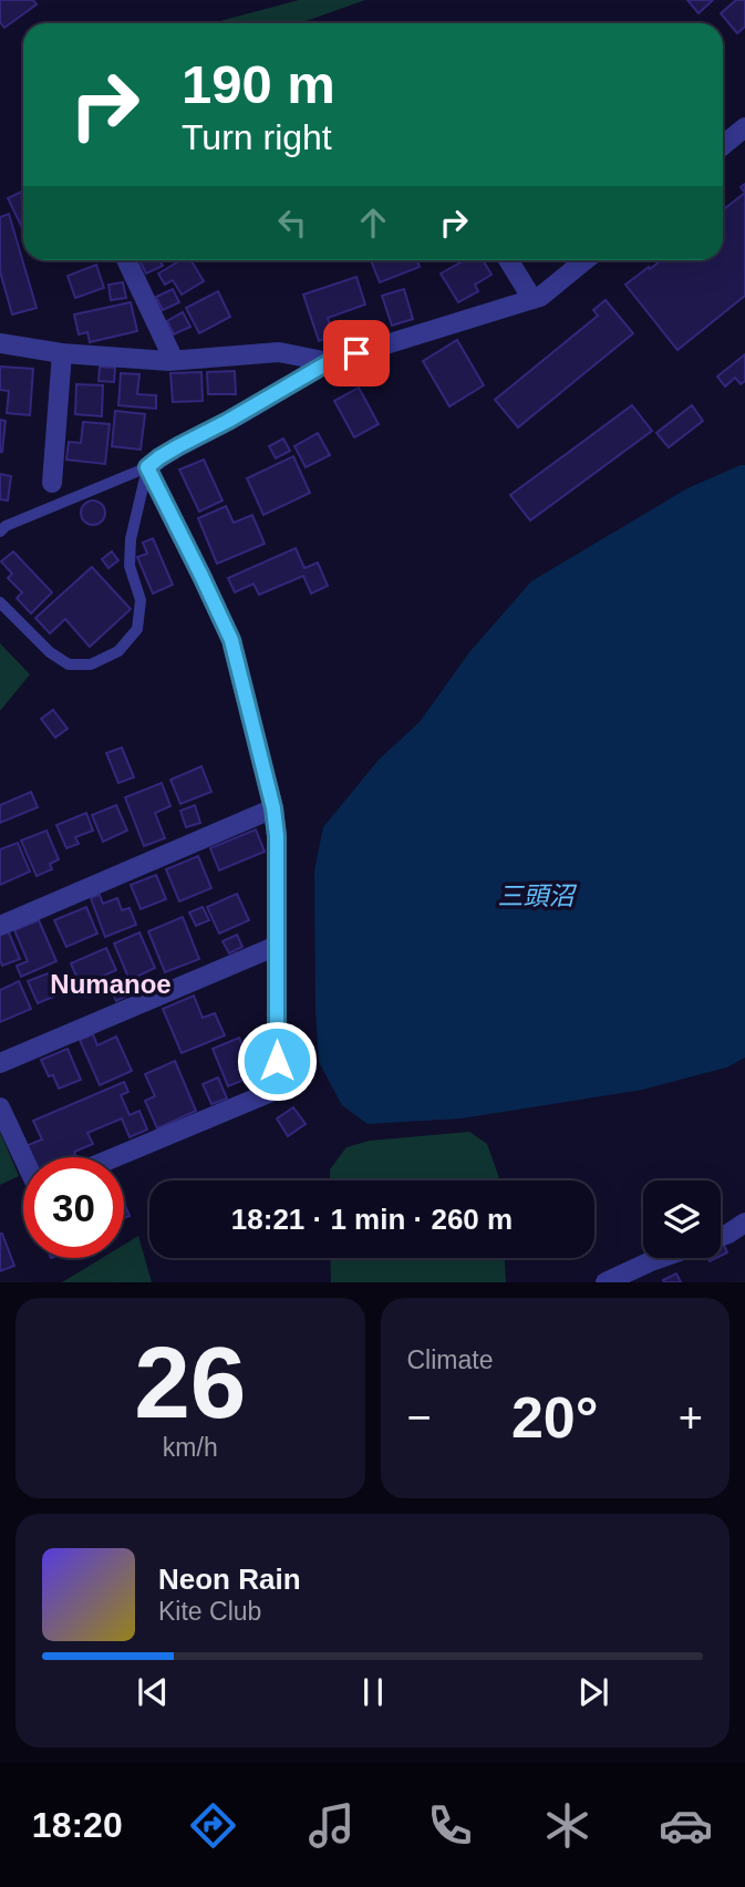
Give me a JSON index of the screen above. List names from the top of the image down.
{
  "districts": ["Numanoe"],
  "water": ["三頭沼"],
  "page": {
    "turn": ["190 m", "Turn right"],
    "limit": "30",
    "trip": "18:21 · 1 min · 260 m",
    "tile": [
      ["26", "km/h"],
      "Climate"
    ],
    "heat": ["−", "20°", "+"],
    "song": ["Neon Rain", "Kite Club"],
    "tabs": "18:20"
  }
}
